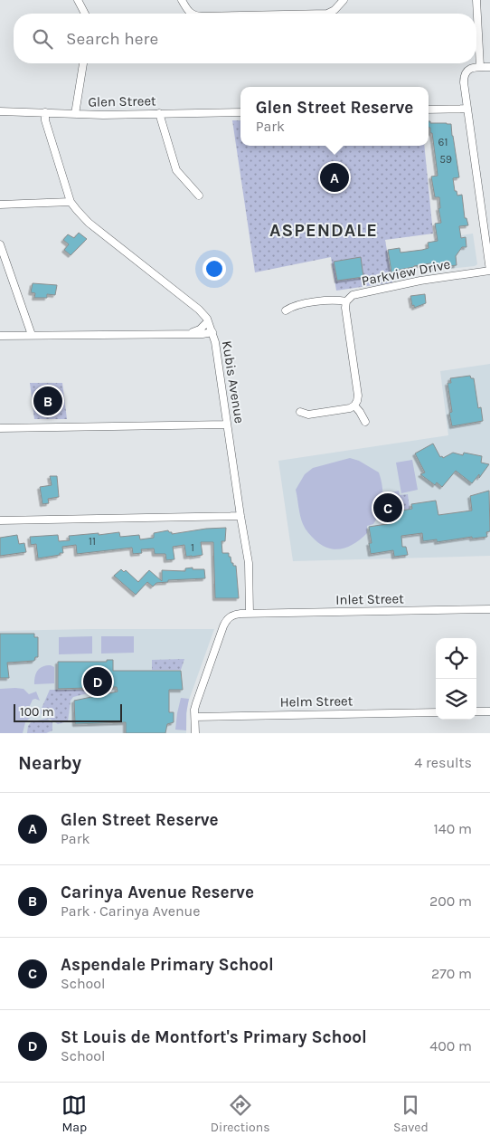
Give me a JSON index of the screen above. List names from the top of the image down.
{
  "streets": {
    "street": [
      "Glen Street",
      "Parkview Drive",
      "Kubis Avenue",
      "Inlet Street",
      "Helm Street"
    ]
  },
  "crossings": [
    ["Glen Street", "Kubis Avenue"],
    ["Kubis Avenue", "Inlet Street"],
    ["Inlet Street", "Helm Street"]
  ],
  "districts": ["ASPENDALE"],
  "house_numbers": [
    "61",
    "59",
    "11",
    "1"
  ],
  "scale_bar": "100 m",
  "page": {
    "search": "Search here",
    "popup": ["Glen Street Reserve", "Park"],
    "pins": [
      "A",
      "B",
      "C",
      "D"
    ],
    "scale": "100 m",
    "heading": ["Nearby", "4 results"],
    "list": [
      {
        "mark": "A",
        "name": "Glen Street Reserve",
        "note": "Park",
        "value": "140 m"
      },
      {
        "mark": "B",
        "name": "Carinya Avenue Reserve",
        "note": "Park · Carinya Avenue",
        "value": "200 m"
      },
      {
        "mark": "C",
        "name": "Aspendale Primary School",
        "note": "School",
        "value": "270 m"
      },
      {
        "mark": "D",
        "name": "St Louis de Montfort's Primary School",
        "note": "School",
        "value": "400 m"
      }
    ],
    "nav": ["Map", "Directions", "Saved"]
  }
}
